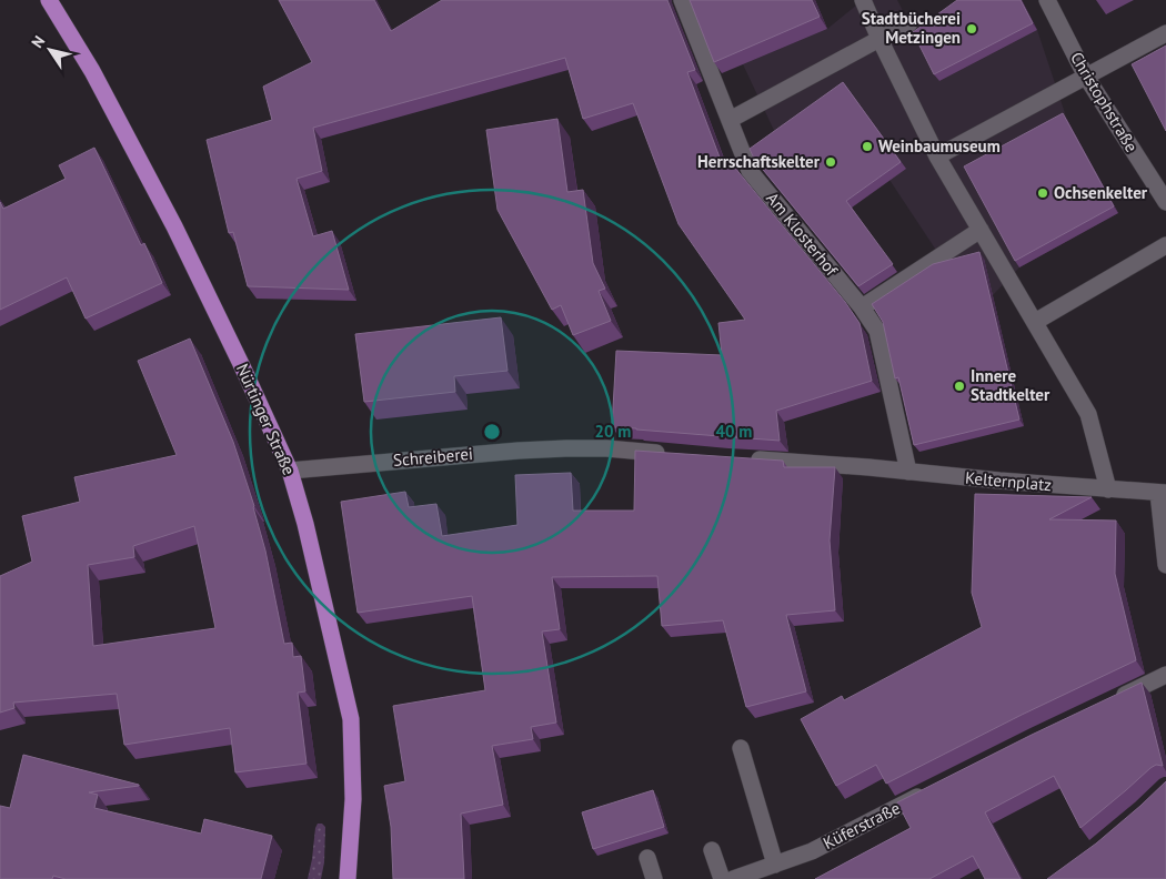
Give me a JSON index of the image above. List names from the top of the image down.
{
  "streets": {
    "main road": ["Nürtinger Straße"],
    "street": [
      "Christophstraße",
      "Am Klosterhof",
      "Schreiberei",
      "Kelternplatz",
      "Küferstraße"
    ]
  },
  "crossings": [
    ["Am Klosterhof", "Kelternplatz"],
    ["Nürtinger Straße", "Schreiberei"]
  ],
  "places": [
    "Stadtbücherei Metzingen",
    "Weinbaumuseum",
    "Herrschaftskelter",
    "Ochsenkelter",
    "Innere Stadtkelter"
  ],
  "north": "top left",
  "rings": ["20 m", "40 m"]
}
